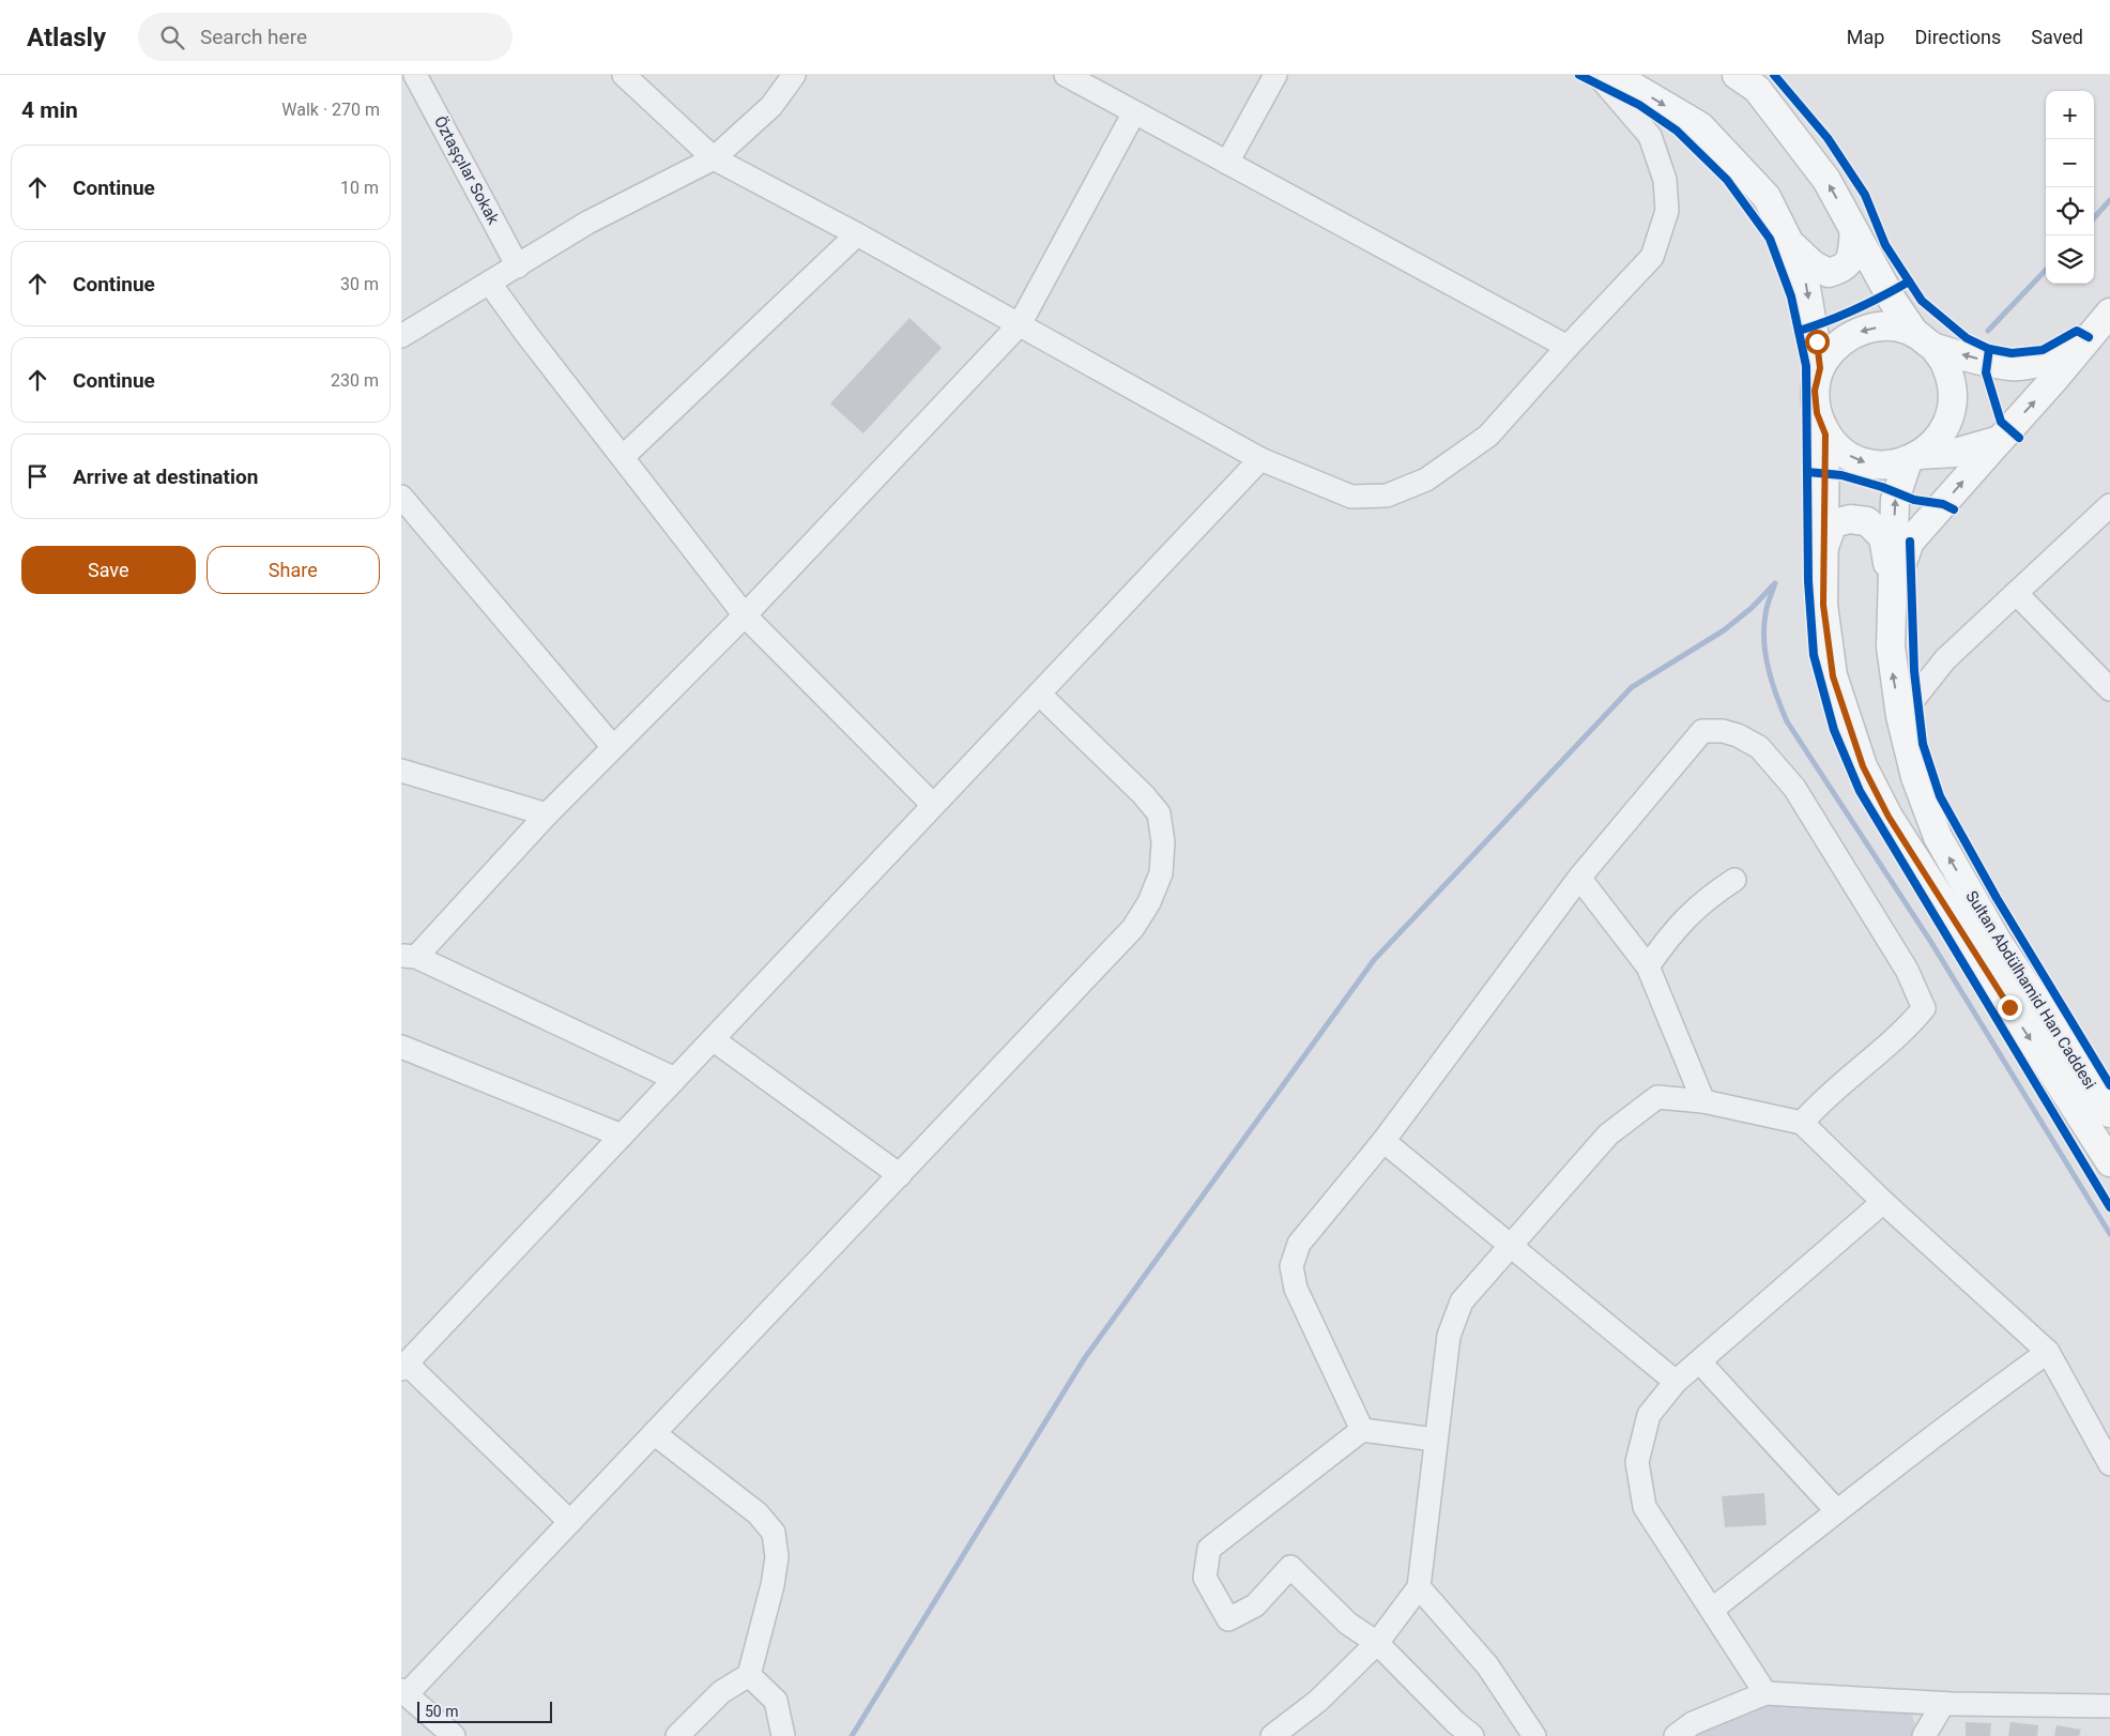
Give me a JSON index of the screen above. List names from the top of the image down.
{
  "streets": {
    "main road": ["Sultan Abdülhamid Han Caddesi"],
    "street": ["Öztaşçılar Sokak"]
  },
  "scale_bar": "50 m",
  "page": {
    "header": "Atlasly",
    "search": "Search here",
    "nav": ["Map", "Directions", "Saved"],
    "heading": ["4 min", "Walk · 270 m"],
    "map_buttons": ["+", "−"],
    "list": [
      ["Continue", "10 m"],
      ["Continue", "30 m"],
      ["Continue", "230 m"],
      "Arrive at destination"
    ],
    "buttons": ["Save", "Share"],
    "scale": "50 m"
  }
}
